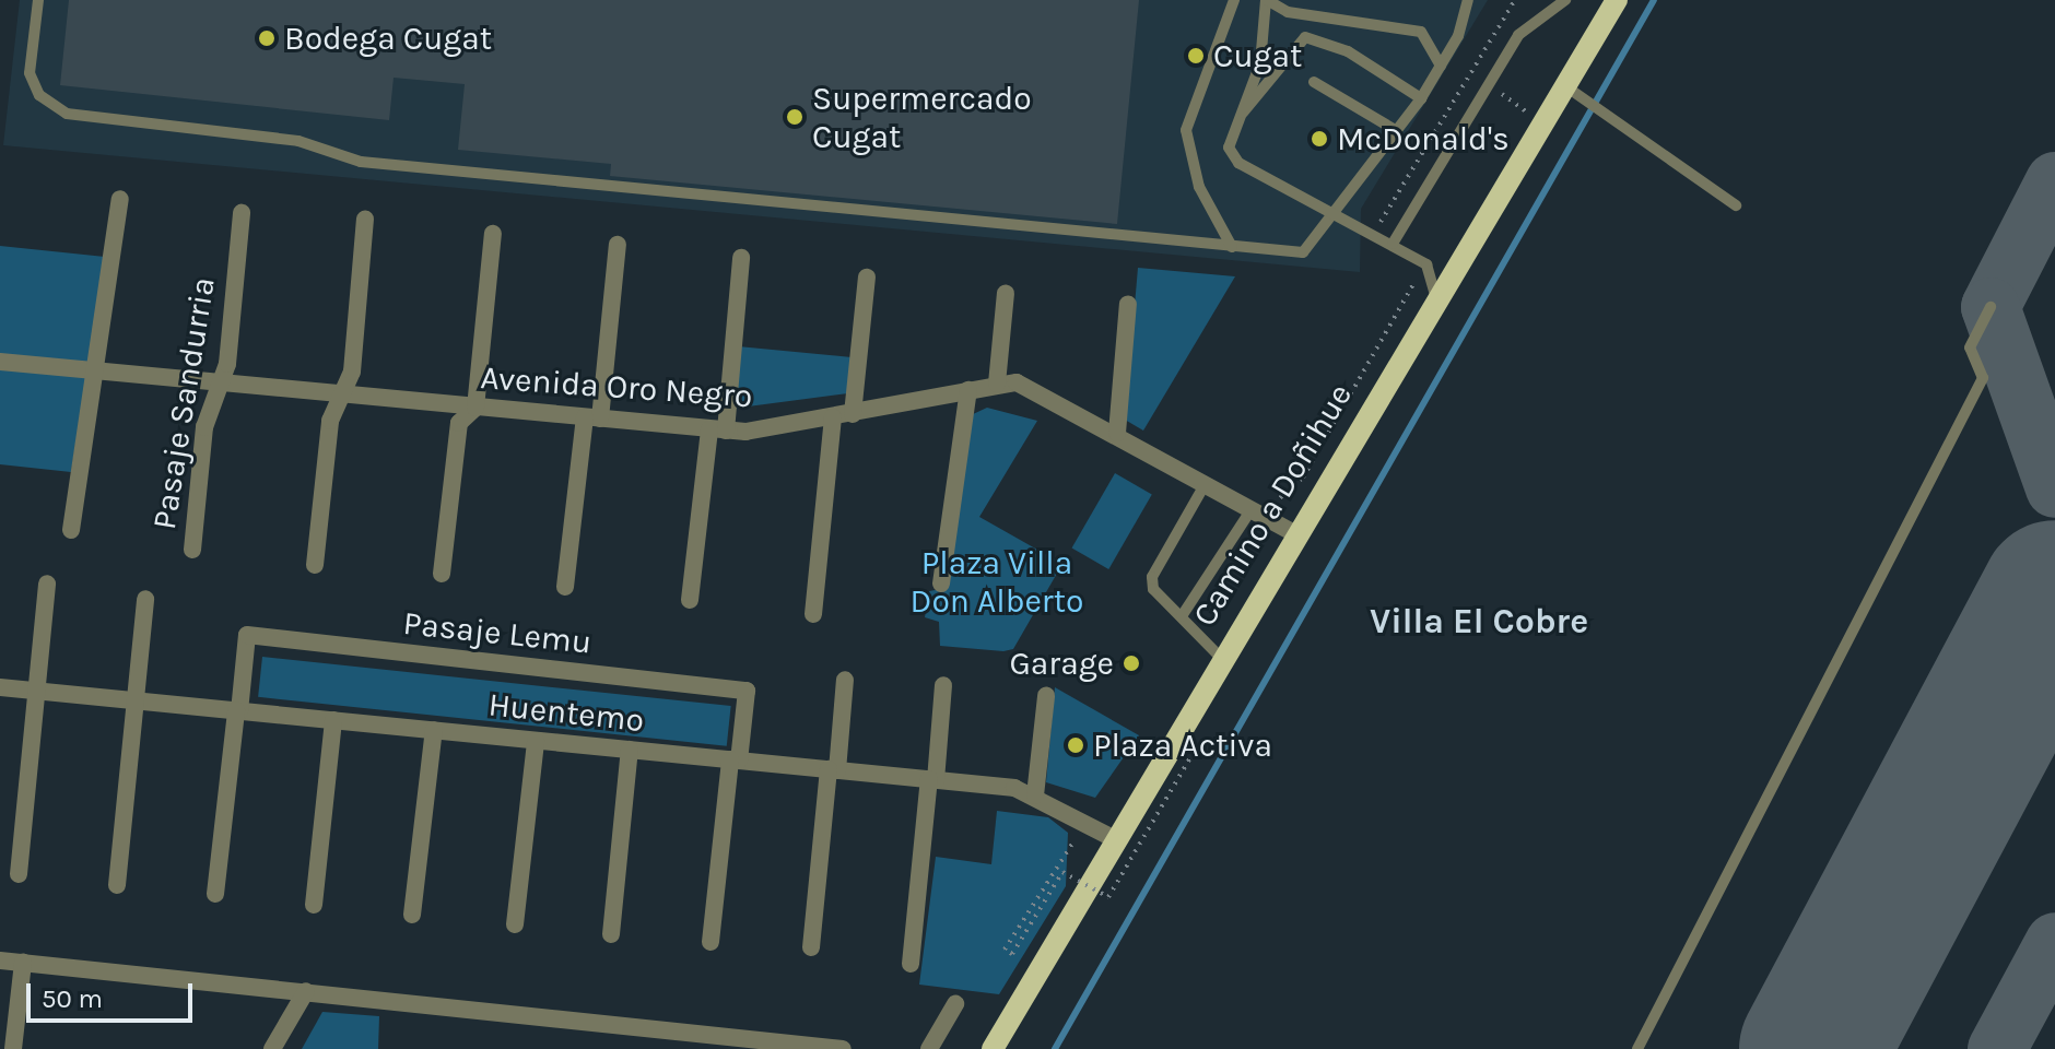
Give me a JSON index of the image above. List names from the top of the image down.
{
  "streets": {
    "main road": ["Camino a Doñihue"],
    "street": [
      "Avenida Oro Negro",
      "Pasaje Sandurria",
      "Pasaje Lemu",
      "Huentemo"
    ]
  },
  "crossings": [
    ["Avenida Oro Negro", "Pasaje Sandurria"],
    ["Avenida Oro Negro", "Camino a Doñihue"],
    ["Camino a Doñihue", "Huentemo"],
    ["Pasaje Lemu", "Huentemo"]
  ],
  "districts": ["Villa El Cobre"],
  "parks": ["Plaza Villa Don Alberto"],
  "places": [
    "Bodega Cugat",
    "Cugat",
    "Supermercado Cugat",
    "McDonald's",
    "Garage",
    "Plaza Activa"
  ],
  "scale_bar": "50 m"
}
